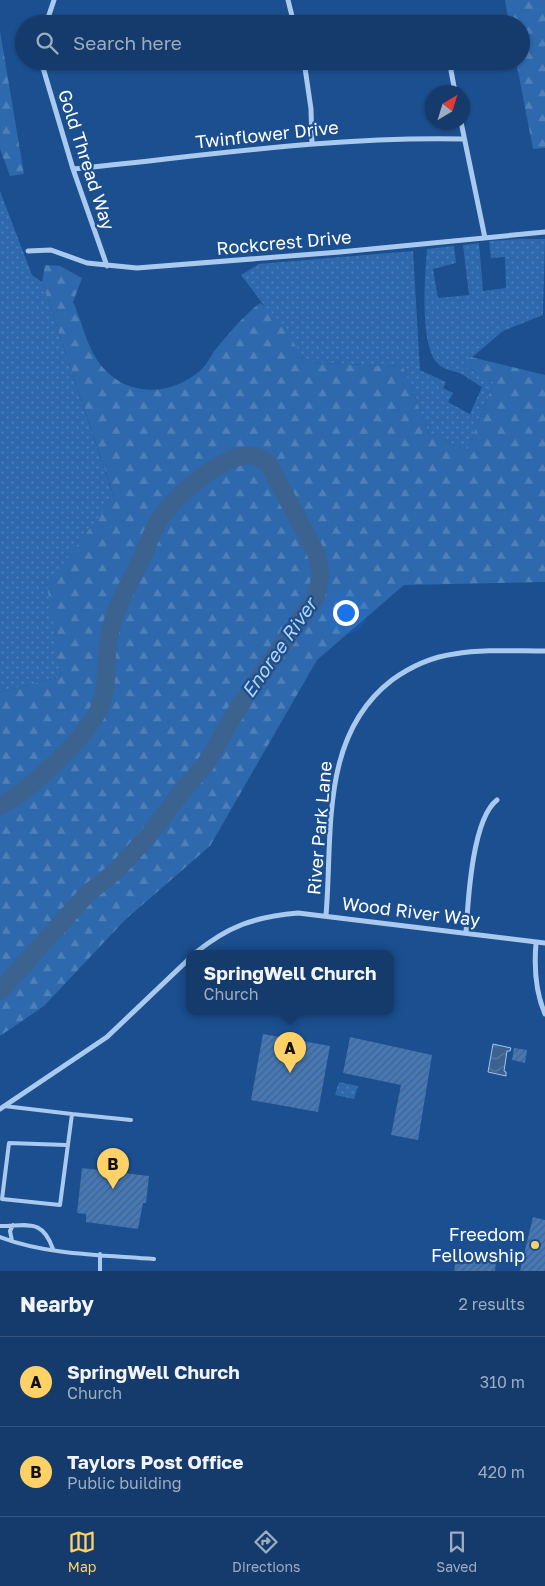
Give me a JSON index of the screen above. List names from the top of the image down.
{
  "streets": {
    "street": [
      "Twinflower Drive",
      "Gold Thread Way",
      "Rockcrest Drive",
      "River Park Lane",
      "Wood River Way"
    ]
  },
  "crossings": [
    ["Twinflower Drive", "Gold Thread Way"],
    ["Gold Thread Way", "Rockcrest Drive"],
    ["River Park Lane", "Wood River Way"]
  ],
  "water": ["Enoree River"],
  "places": ["Freedom Fellowship"],
  "north": "top right",
  "page": {
    "search": "Search here",
    "popup": ["SpringWell Church", "Church"],
    "pins": ["A", "B"],
    "heading": ["Nearby", "2 results"],
    "list": [
      {
        "mark": "A",
        "name": "SpringWell Church",
        "note": "Church",
        "value": "310 m"
      },
      {
        "mark": "B",
        "name": "Taylors Post Office",
        "note": "Public building",
        "value": "420 m"
      }
    ],
    "nav": ["Map", "Directions", "Saved"]
  }
}
